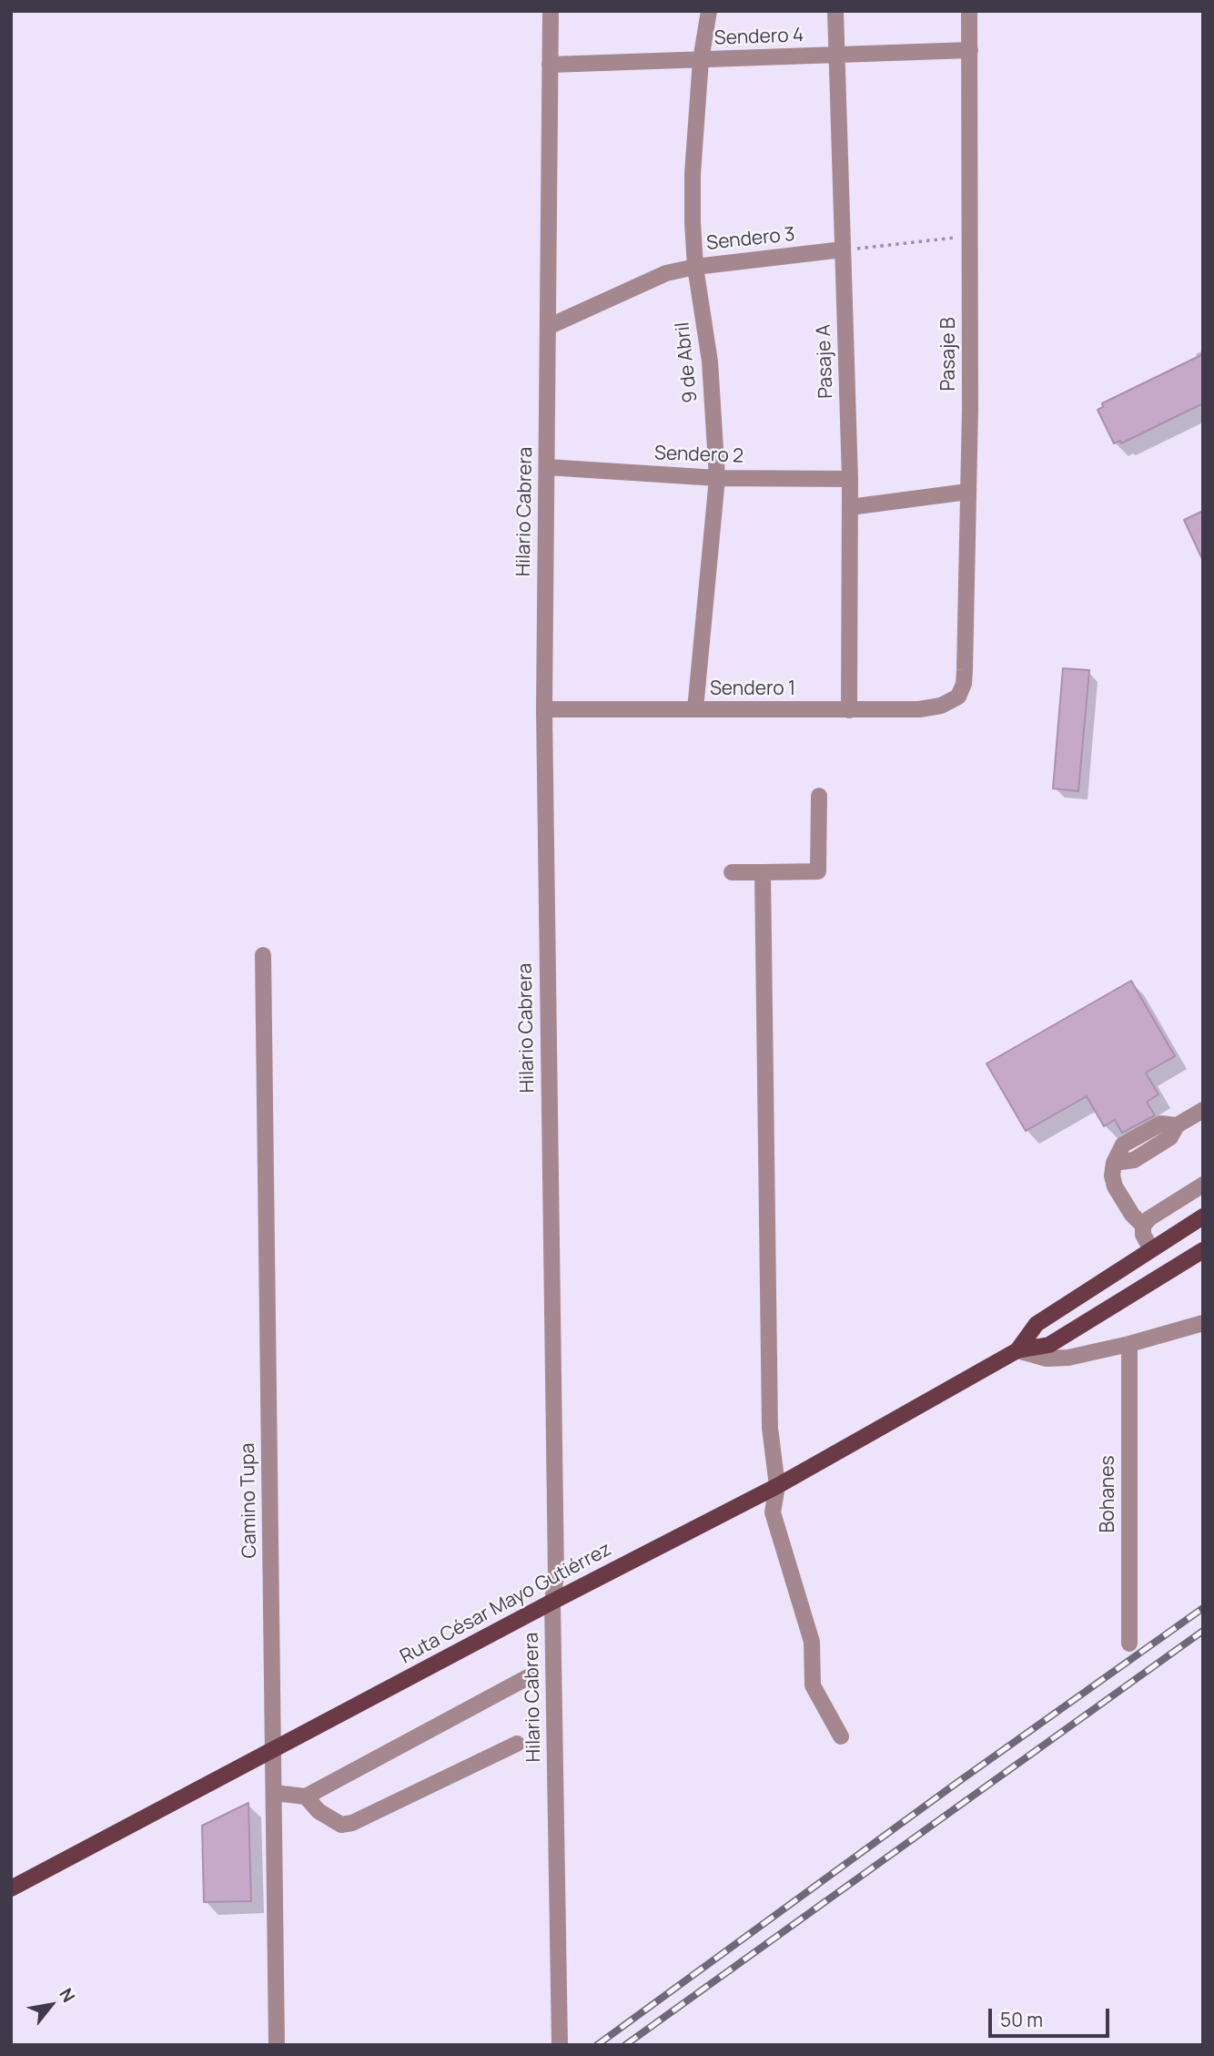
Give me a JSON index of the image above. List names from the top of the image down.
{
  "streets": {
    "main road": ["Ruta César Mayo Gutiérrez"],
    "street": [
      "Sendero 4",
      "Sendero 3",
      "Pasaje B",
      "Pasaje A",
      "9 de Abril",
      "Sendero 2",
      "Hilario Cabrera",
      "Sendero 1",
      "Bohanes",
      "Camino Tupa"
    ]
  },
  "crossings": [
    ["Sendero 4", "Pasaje B"],
    ["Sendero 4", "Pasaje A"],
    ["Sendero 4", "9 de Abril"],
    ["Sendero 4", "Hilario Cabrera"],
    ["Sendero 3", "Pasaje A"],
    ["Sendero 3", "9 de Abril"],
    ["Sendero 3", "Hilario Cabrera"],
    ["Pasaje B", "Sendero 1"],
    ["Pasaje A", "Sendero 2"],
    ["Pasaje A", "Sendero 1"],
    ["9 de Abril", "Sendero 2"],
    ["9 de Abril", "Sendero 1"],
    ["Sendero 2", "Hilario Cabrera"],
    ["Hilario Cabrera", "Sendero 1"],
    ["Hilario Cabrera", "Ruta César Mayo Gutiérrez"],
    ["Camino Tupa", "Ruta César Mayo Gutiérrez"]
  ],
  "scale_bar": "50 m",
  "north": "top right"
}
